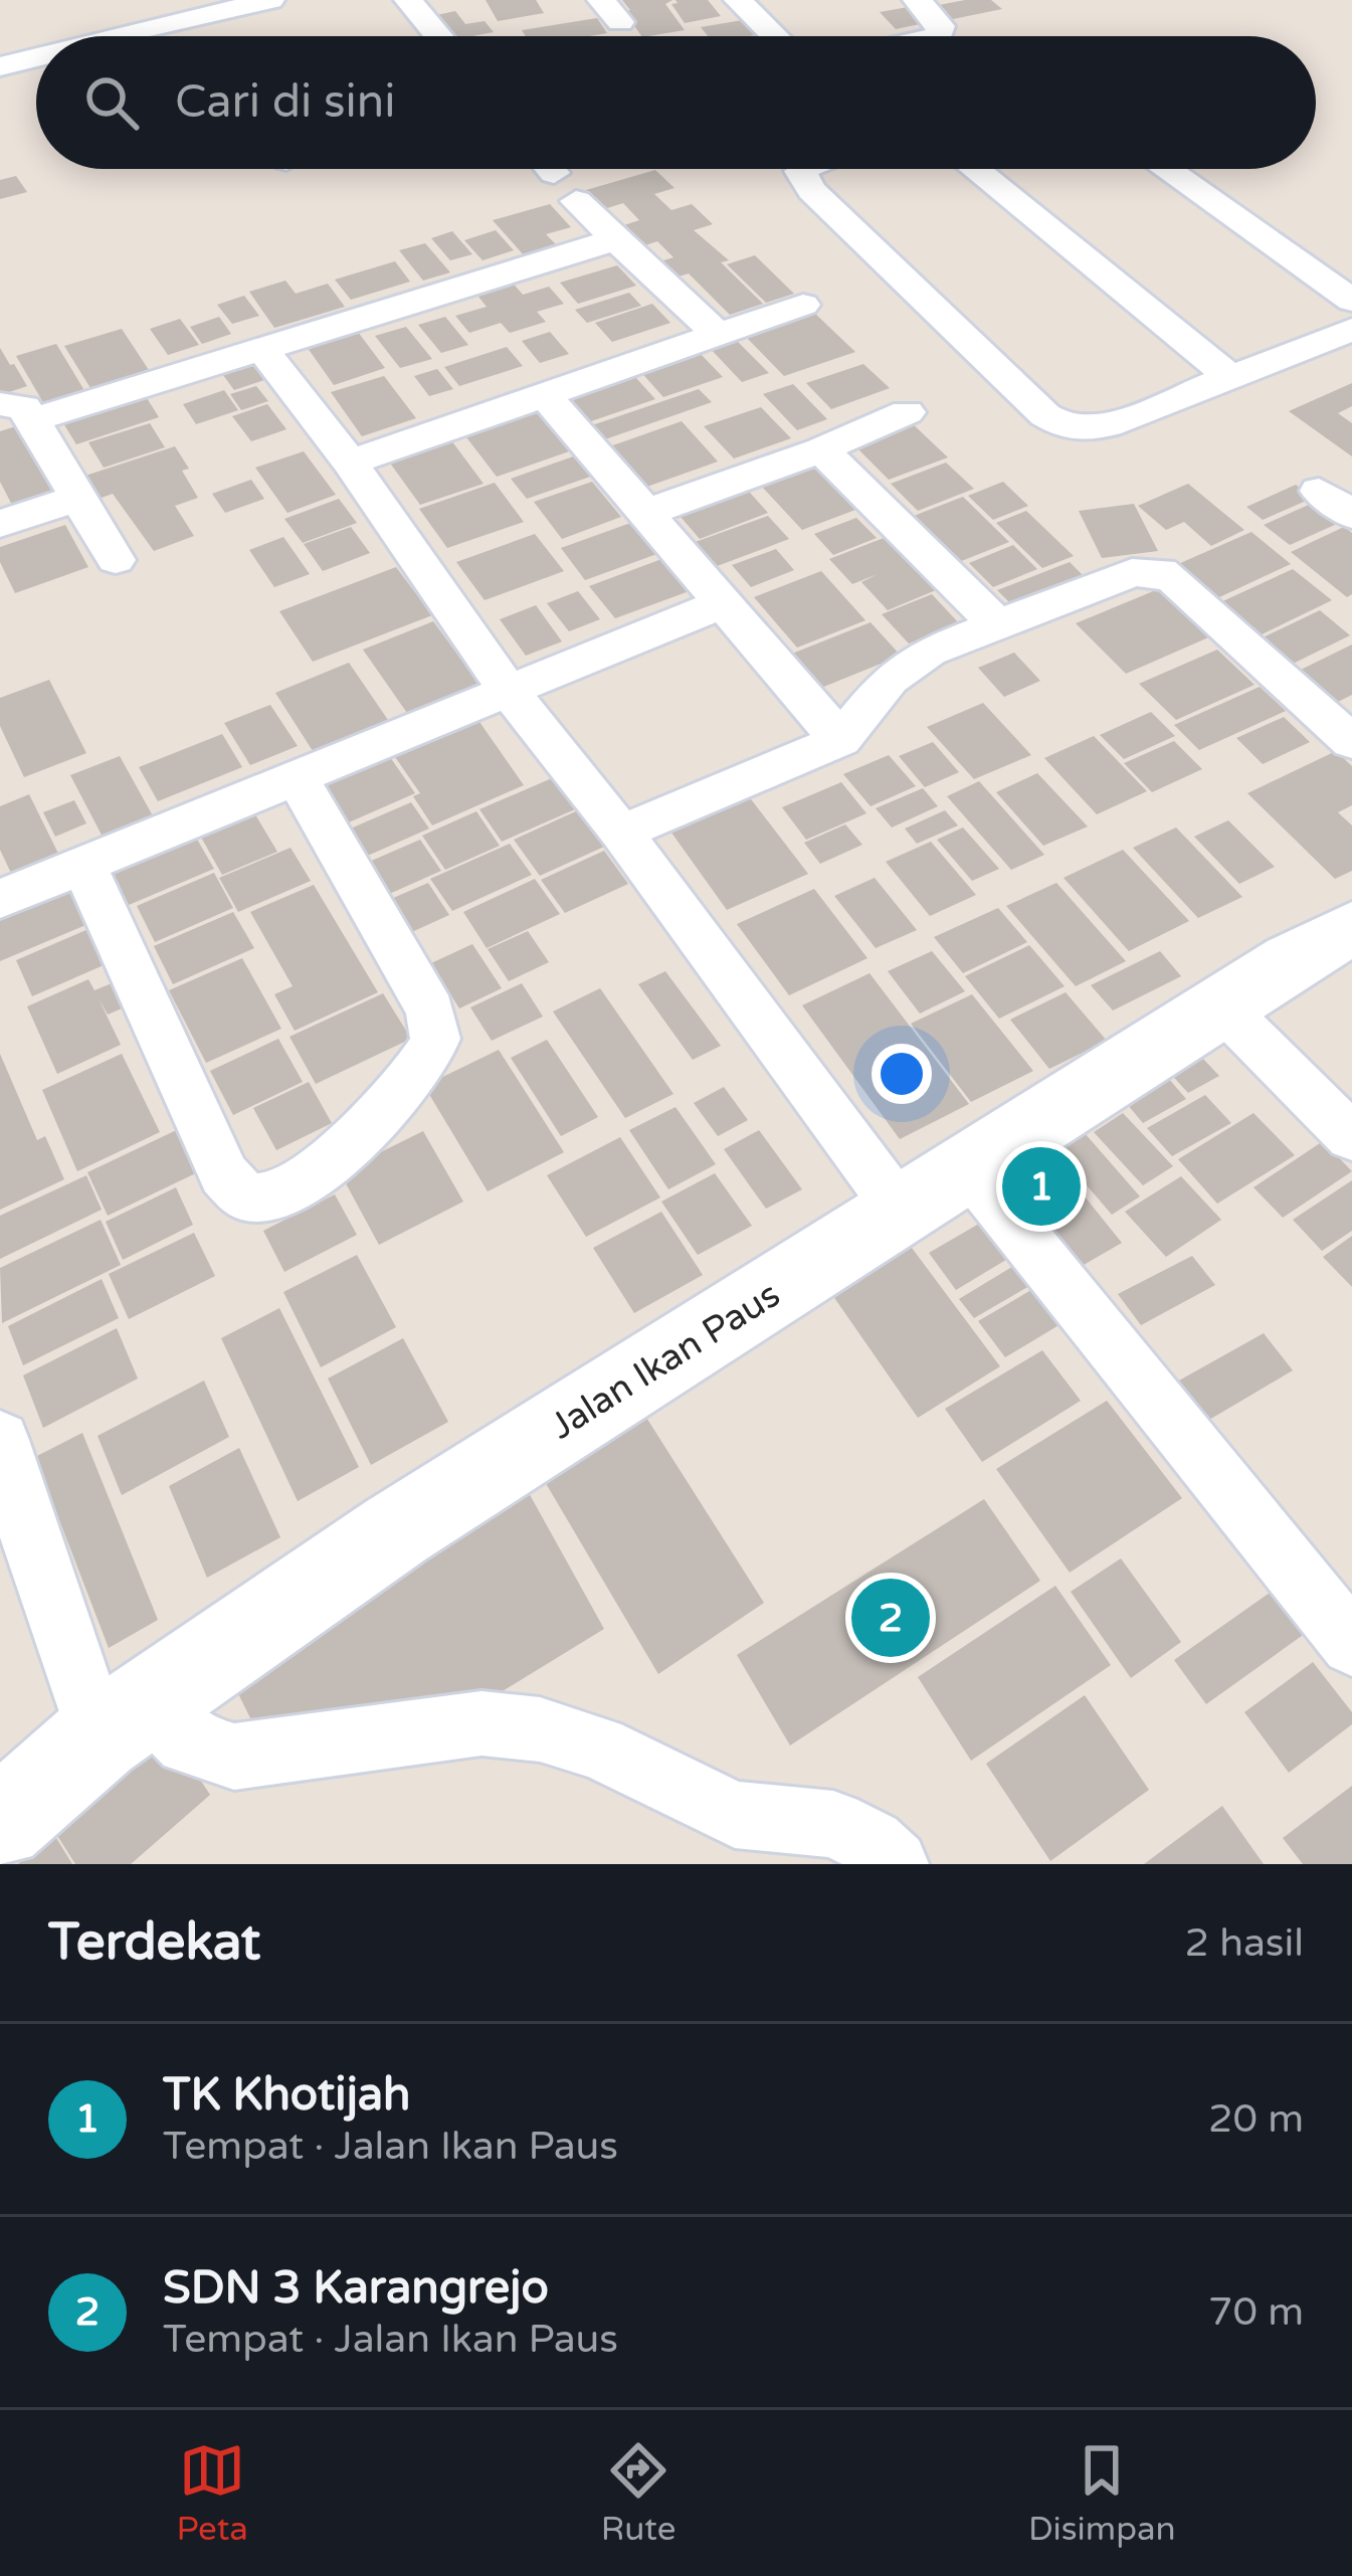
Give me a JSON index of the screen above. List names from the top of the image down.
{
  "streets": {
    "main road": ["Jalan Ikan Paus"]
  },
  "page": {
    "search": "Cari di sini",
    "pins": ["1", "2"],
    "heading": ["Terdekat", "2 hasil"],
    "list": [
      {
        "mark": "1",
        "name": "TK Khotijah",
        "note": "Tempat · Jalan Ikan Paus",
        "value": "20 m"
      },
      {
        "mark": "2",
        "name": "SDN 3 Karangrejo",
        "note": "Tempat · Jalan Ikan Paus",
        "value": "70 m"
      }
    ],
    "nav": ["Peta", "Rute", "Disimpan"]
  }
}
